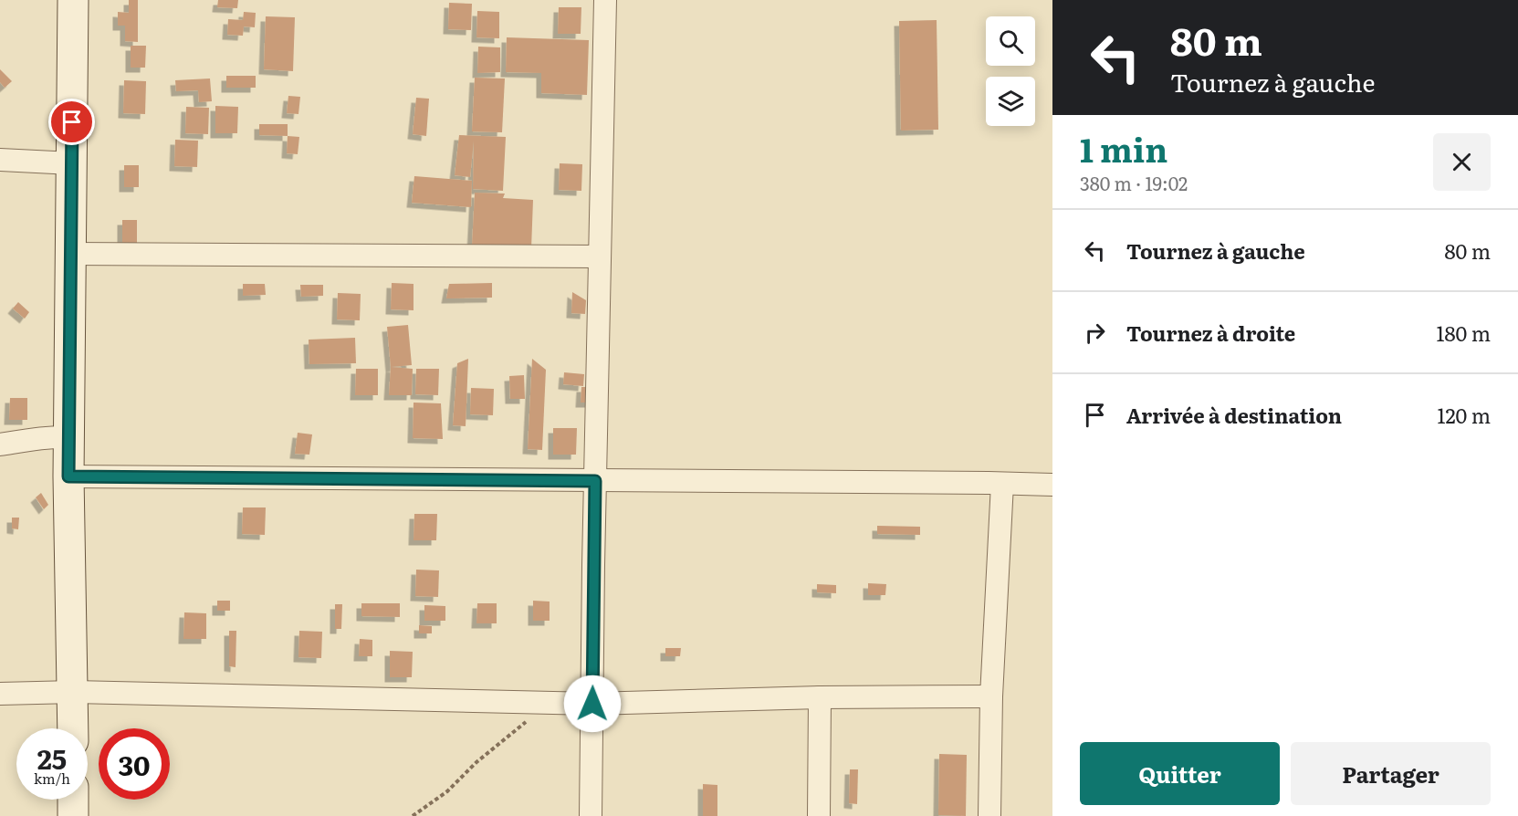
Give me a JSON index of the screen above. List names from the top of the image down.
{
  "page": {
    "turn": ["80 m", "Tournez à gauche"],
    "heading": ["1 min", "380 m · 19:02"],
    "list": [
      {
        "name": "Tournez à gauche",
        "value": "80 m"
      },
      {
        "name": "Tournez à droite",
        "value": "180 m"
      },
      {
        "name": "Arrivée à destination",
        "value": "120 m"
      }
    ],
    "speed": "25 km/h",
    "limit": "30",
    "buttons": ["Quitter", "Partager"]
  }
}
